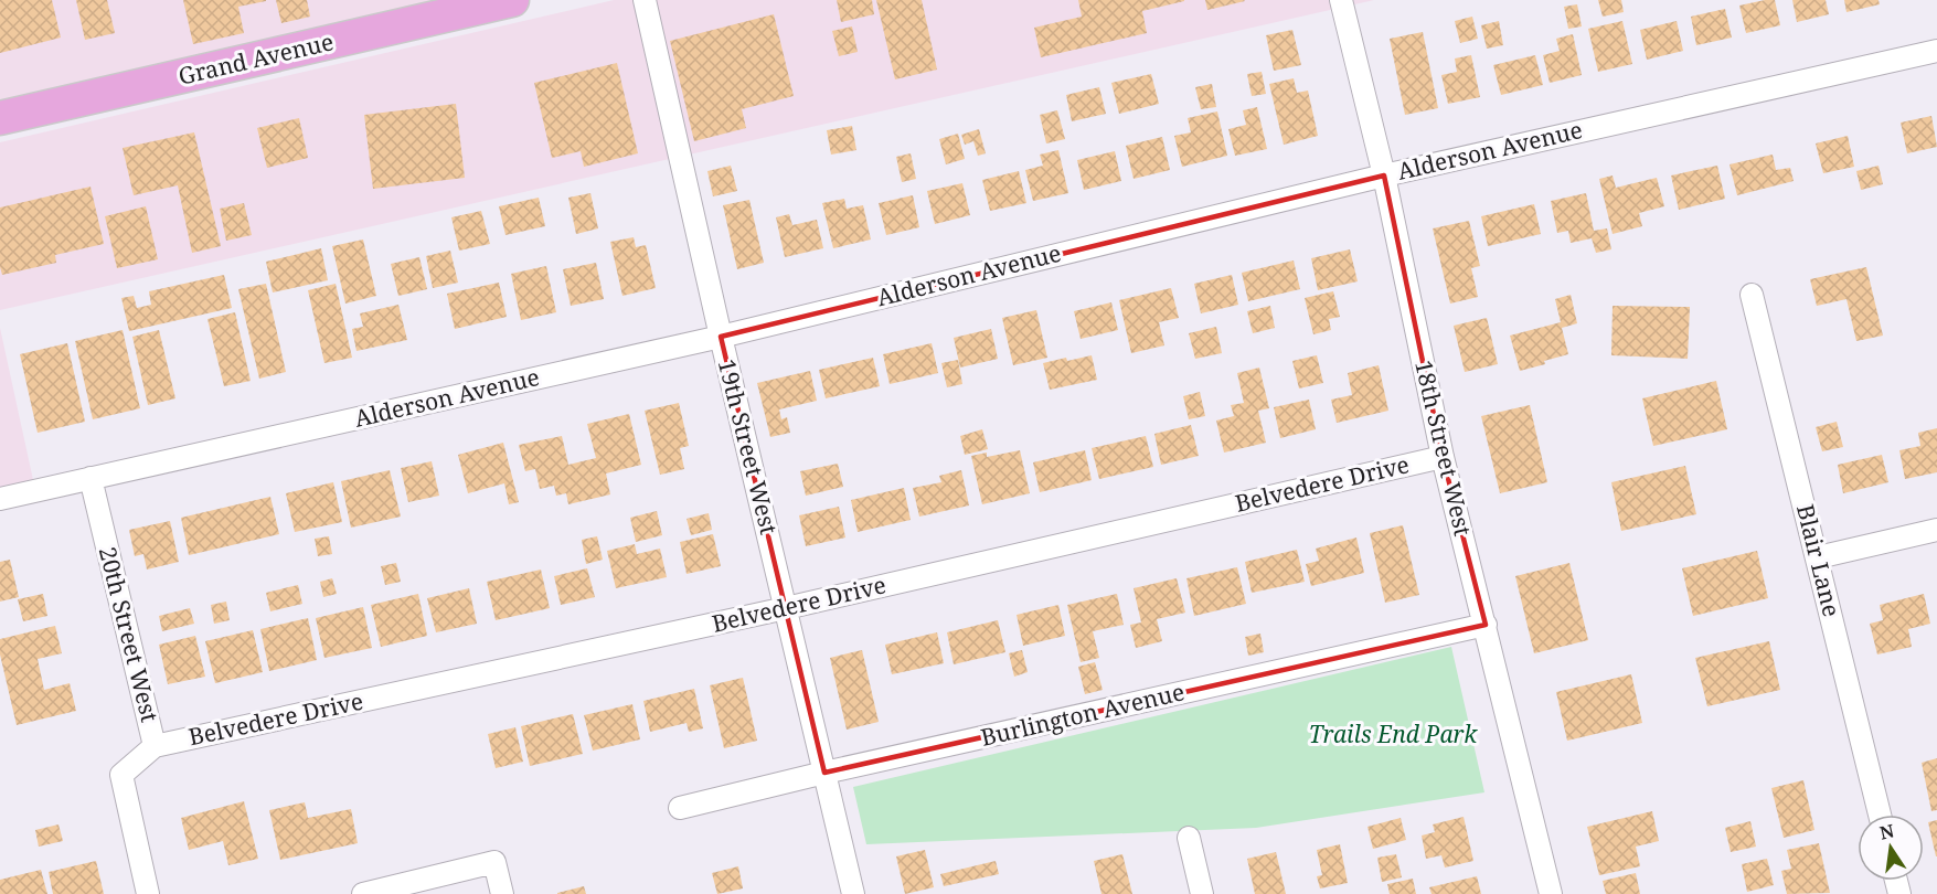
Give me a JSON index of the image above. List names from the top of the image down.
{
  "streets": {
    "main road": ["Grand Avenue"],
    "street": [
      "Alderson Avenue",
      "19th Street West",
      "18th Street West",
      "Belvedere Drive",
      "Blair Lane",
      "20th Street West",
      "Burlington Avenue"
    ]
  },
  "crossings": [
    ["Alderson Avenue", "19th Street West"],
    ["Alderson Avenue", "18th Street West"],
    ["Alderson Avenue", "20th Street West"],
    ["19th Street West", "Belvedere Drive"],
    ["19th Street West", "Burlington Avenue"],
    ["18th Street West", "Belvedere Drive"],
    ["18th Street West", "Burlington Avenue"],
    ["Belvedere Drive", "20th Street West"]
  ],
  "parks": ["Trails End Park"],
  "north": "top"
}
